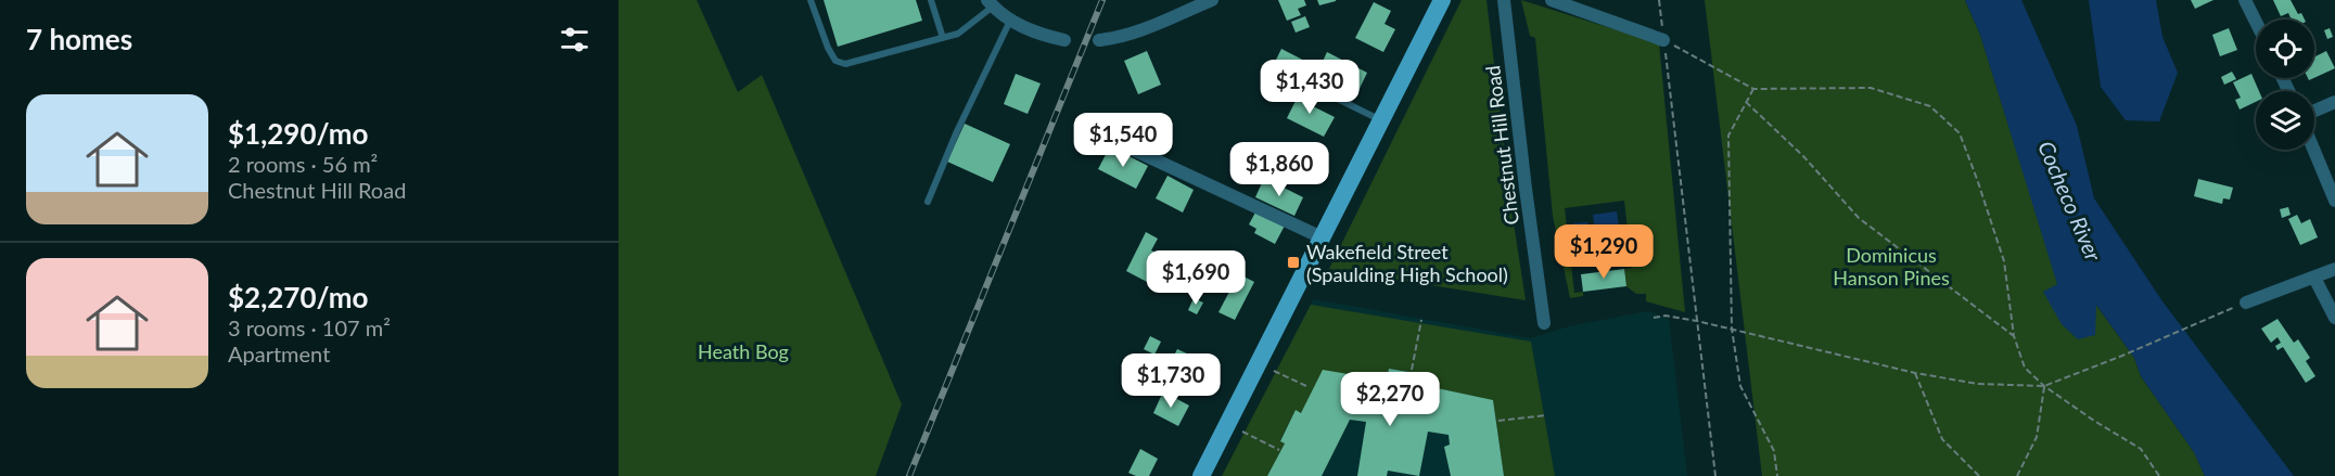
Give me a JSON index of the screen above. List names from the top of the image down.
{
  "streets": {
    "street": ["Chestnut Hill Road"]
  },
  "water": ["Cocheco River"],
  "parks": ["Dominicus Hanson Pines", "Heath Bog"],
  "places": {
    "transit": ["Wakefield Street (Spaulding High School)"]
  },
  "page": {
    "heading": "7 homes",
    "price": [
      "$1,430",
      "$1,540",
      "$1,860",
      "$1,290",
      "$1,690",
      "$1,730",
      "$2,270"
    ],
    "list": [
      {
        "name": "$1,290/mo",
        "note": "2 rooms · 56 m² · Chestnut Hill Road"
      },
      {
        "name": "$2,270/mo",
        "note": "3 rooms · 107 m² · Apartment"
      }
    ]
  }
}
